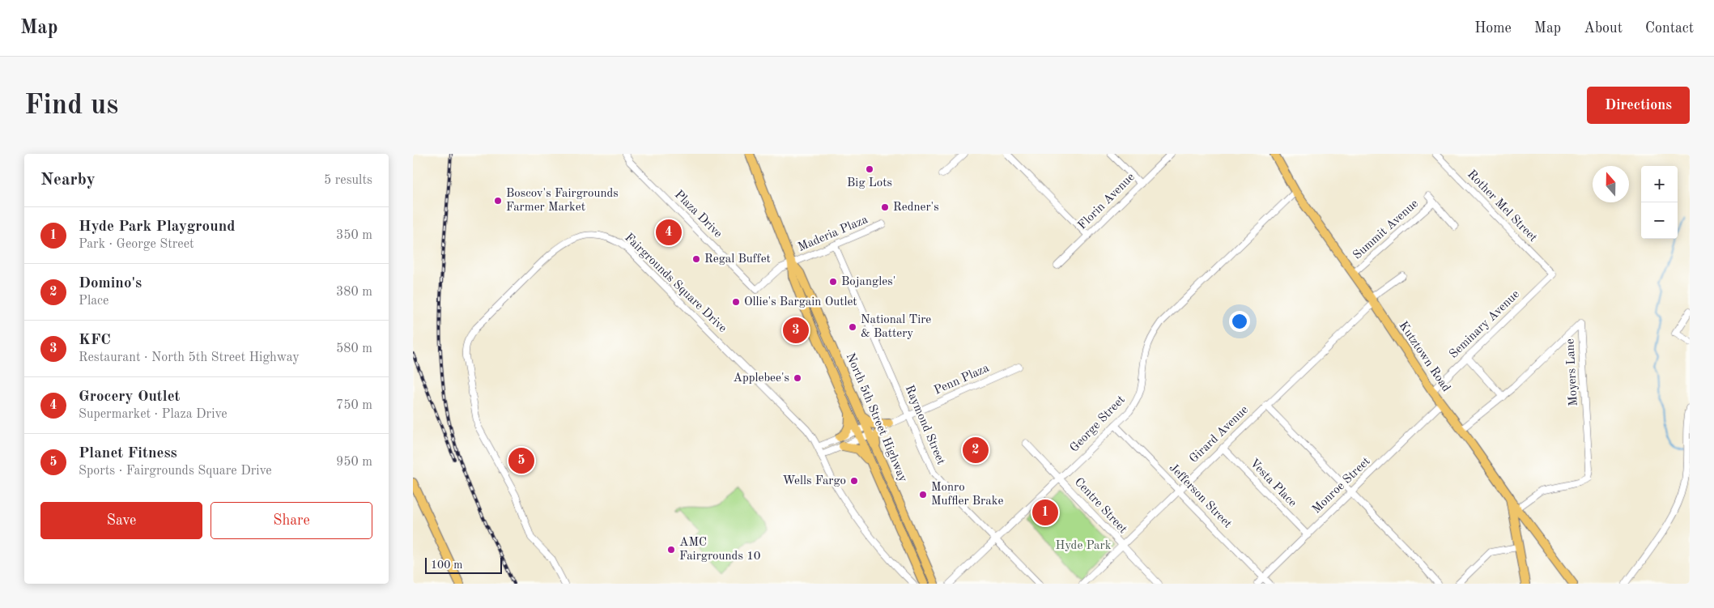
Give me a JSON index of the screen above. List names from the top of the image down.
{
  "streets": {
    "main road": ["Kutztown Road", "North 5th Street Highway"],
    "street": [
      "Florin Avenue",
      "Rother Mel Street",
      "Plaza Drive",
      "Summit Avenue",
      "Maderia Plaza",
      "Fairgrounds Square Drive",
      "Seminary Avenue",
      "Moyers Lane",
      "Penn Plaza",
      "George Street",
      "Raymond Street",
      "Girard Avenue",
      "Vesta Place",
      "Monroe Street",
      "Jefferson Street",
      "Centre Street"
    ]
  },
  "crossings": [
    ["Rother Mel Street", "Seminary Avenue"],
    ["Plaza Drive", "Maderia Plaza"],
    ["Summit Avenue", "Kutztown Road"],
    ["Maderia Plaza", "North 5th Street Highway"],
    ["Maderia Plaza", "Raymond Street"],
    ["Seminary Avenue", "Kutztown Road"],
    ["Kutztown Road", "Moyers Lane"],
    ["Kutztown Road", "George Street"],
    ["Kutztown Road", "Girard Avenue"],
    ["Kutztown Road", "Monroe Street"],
    ["Penn Plaza", "North 5th Street Highway"],
    ["Penn Plaza", "Raymond Street"],
    ["George Street", "Raymond Street"],
    ["George Street", "Jefferson Street"],
    ["George Street", "Centre Street"],
    ["Girard Avenue", "Vesta Place"],
    ["Girard Avenue", "Jefferson Street"],
    ["Girard Avenue", "Centre Street"],
    ["Vesta Place", "Monroe Street"],
    ["Monroe Street", "Jefferson Street"]
  ],
  "parks": ["Hyde Park"],
  "places": [
    "Big Lots",
    "Boscov's Fairgrounds Farmer Market",
    "Redner's",
    "Regal Buffet",
    "Bojangles'",
    "Ollie's Bargain Outlet",
    "National Tire & Battery",
    "Applebee's",
    "Wells Fargo",
    "Monro Muffler Brake",
    "AMC Fairgrounds 10"
  ],
  "scale_bar": "100 m",
  "north": "top",
  "page": {
    "header": "Map",
    "nav": [
      "Home",
      "Map",
      "About",
      "Contact"
    ],
    "buttons": [
      "Directions",
      ["Save", "Share"]
    ],
    "title": "Find us",
    "heading": ["Nearby", "5 results"],
    "map_buttons": ["+", "−"],
    "list": [
      {
        "mark": "1",
        "name": "Hyde Park Playground",
        "note": "Park · George Street",
        "value": "350 m"
      },
      {
        "mark": "2",
        "name": "Domino's",
        "note": "Place",
        "value": "380 m"
      },
      {
        "mark": "3",
        "name": "KFC",
        "note": "Restaurant · North 5th Street Highway",
        "value": "580 m"
      },
      {
        "mark": "4",
        "name": "Grocery Outlet",
        "note": "Supermarket · Plaza Drive",
        "value": "750 m"
      },
      {
        "mark": "5",
        "name": "Planet Fitness",
        "note": "Sports · Fairgrounds Square Drive",
        "value": "950 m"
      }
    ],
    "pins": [
      "4",
      "3",
      "2",
      "5",
      "1"
    ],
    "scale": "100 m"
  }
}
